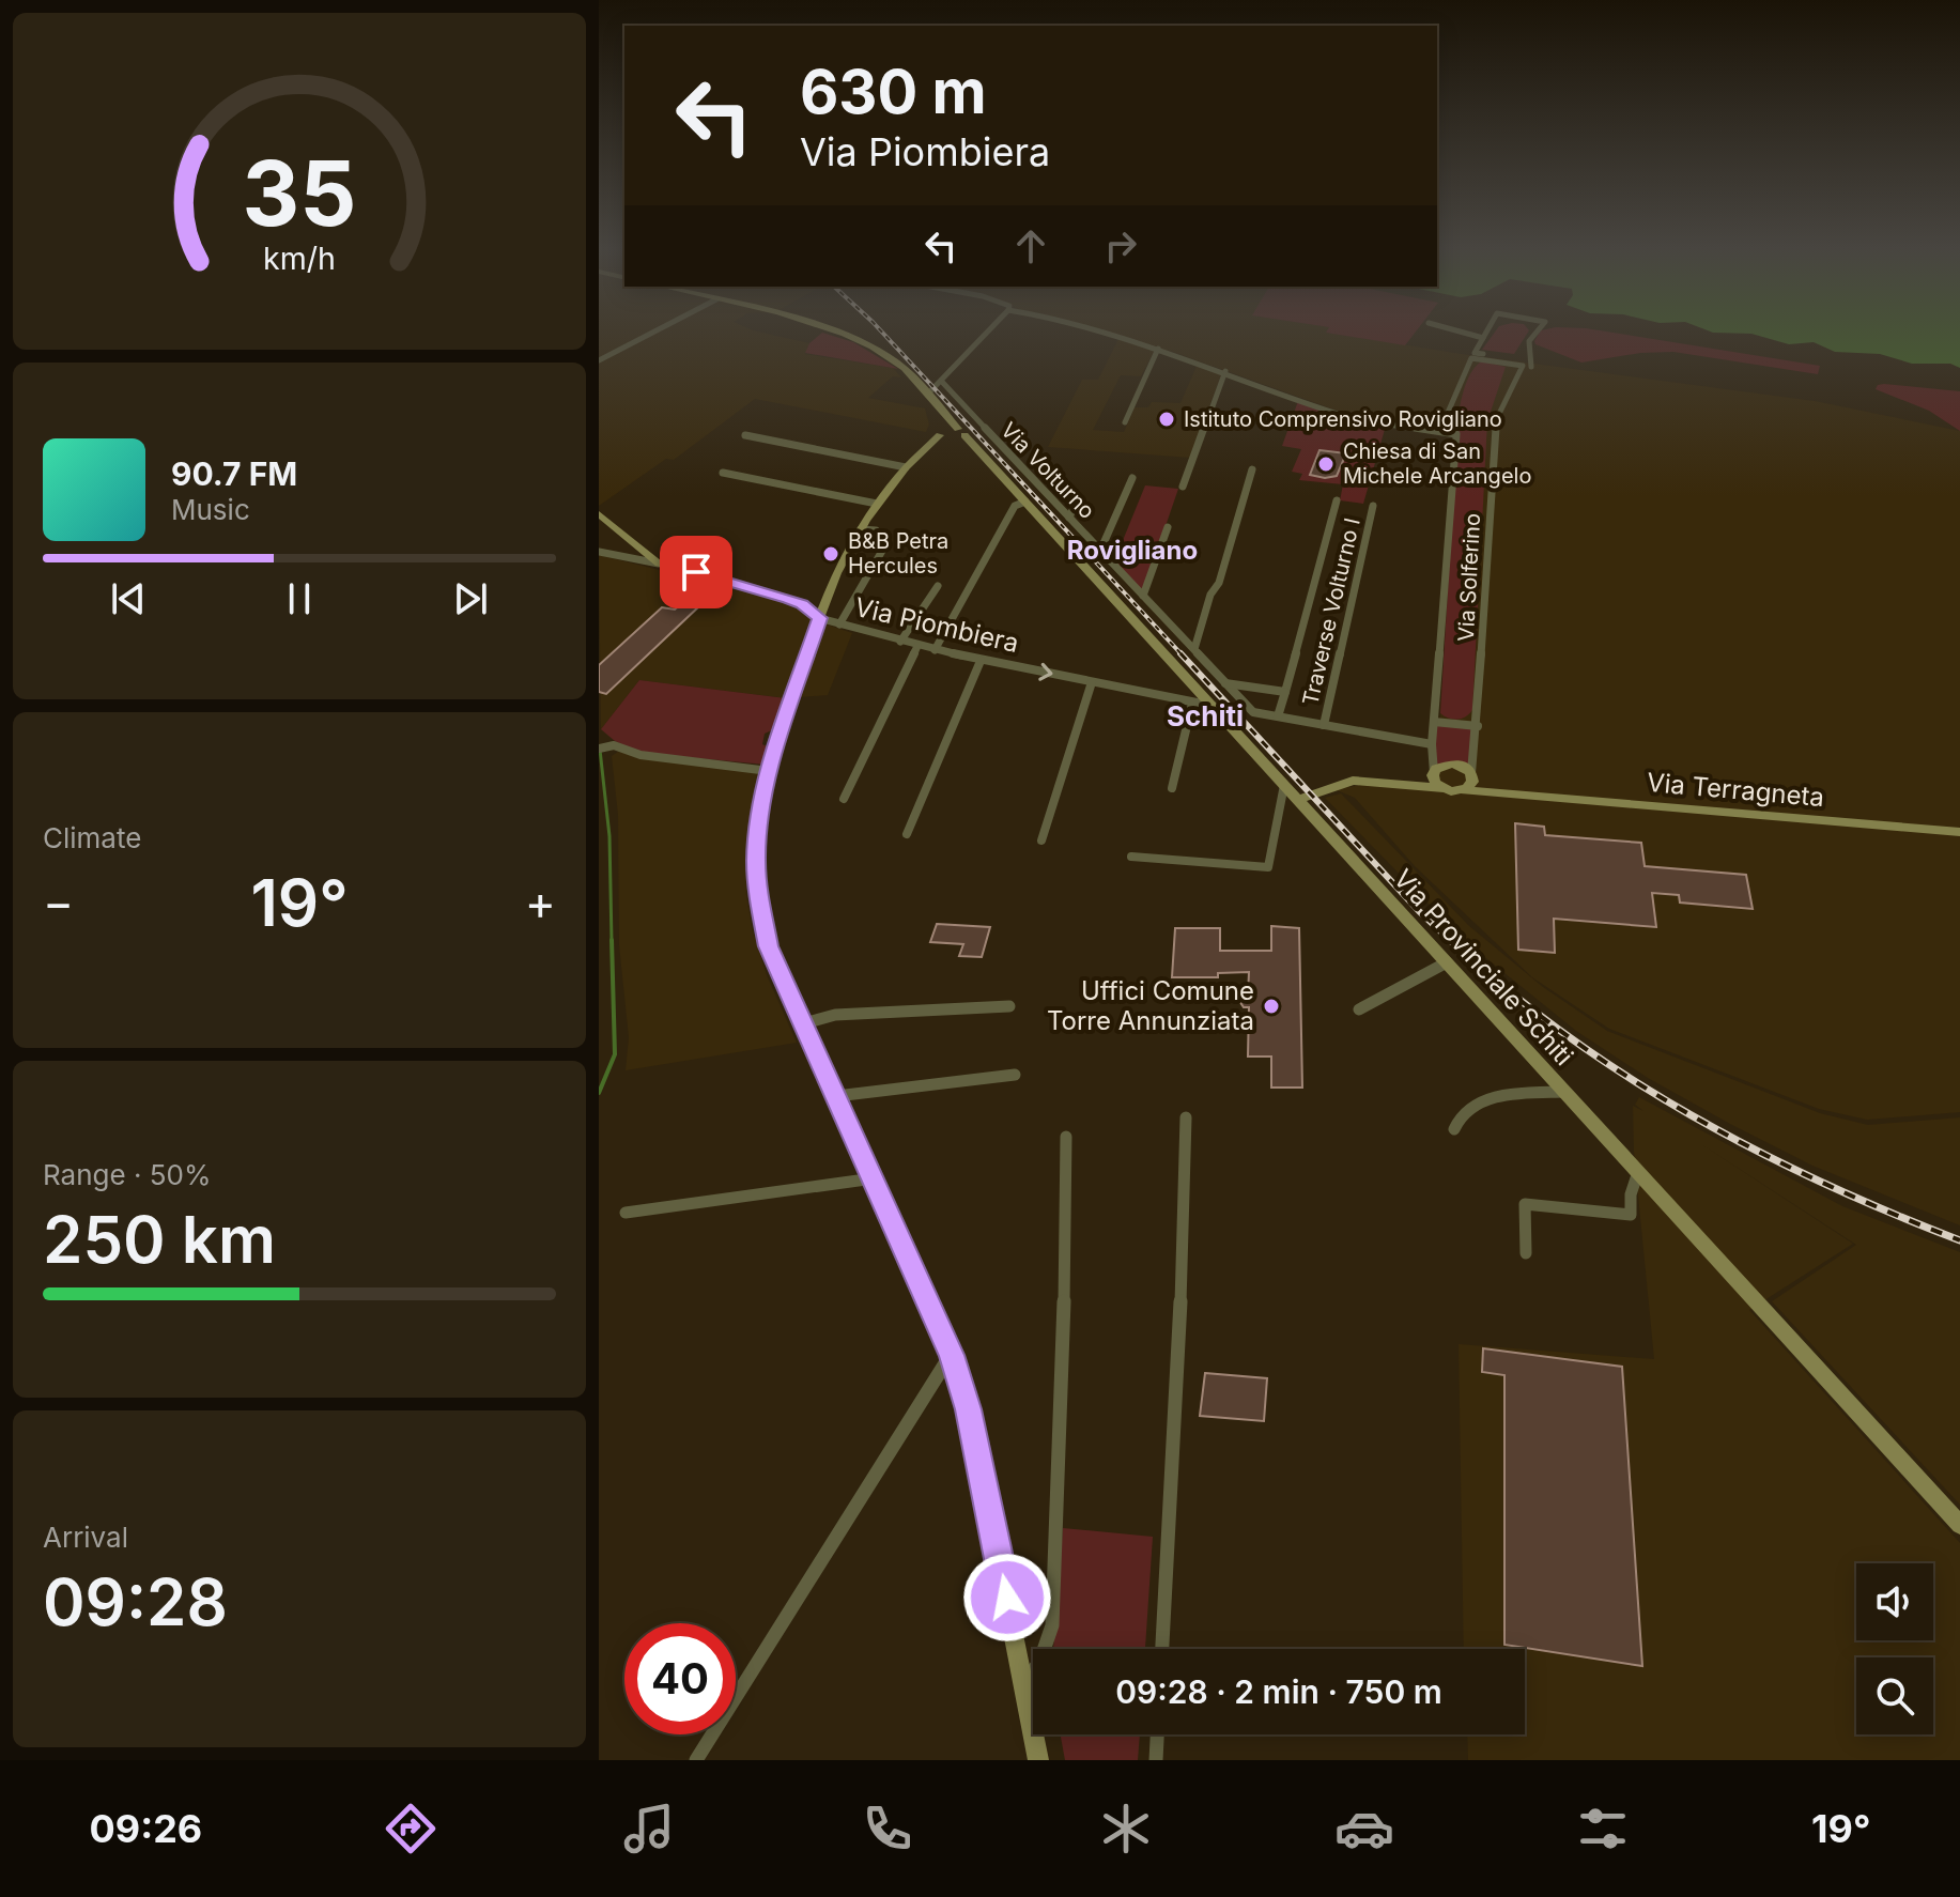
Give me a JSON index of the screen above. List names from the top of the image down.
{
  "streets": {
    "street": [
      "Via Volturno",
      "Via Solferino",
      "Traverse Volturno I",
      "Via Piombiera",
      "Via Terragneta",
      "Via Provinciale Schiti"
    ]
  },
  "crossings": [
    ["Via Volturno", "Via Solferino"],
    ["Via Volturno", "Traverse Volturno I"],
    ["Via Solferino", "Via Terragneta"],
    ["Via Piombiera", "Via Provinciale Schiti"]
  ],
  "districts": ["Rovigliano", "Schiti"],
  "places": [
    "Istituto Comprensivo Rovigliano",
    "Chiesa di San Michele Arcangelo",
    "B&B Petra Hercules",
    "Uffici Comune Torre Annunziata"
  ],
  "page": {
    "turn": ["630 m", "Via Piombiera"],
    "song": ["90.7 FM", "Music"],
    "tile": [
      "Climate",
      ["Range · 50%", "250 km"],
      ["Arrival", "09:28"]
    ],
    "heat": ["−", "19°", "+"],
    "limit": "40",
    "trip": "09:28 · 2 min · 750 m",
    "tabs": ["09:26", "19°"],
    "gauge": ["35", "km/h"]
  }
}
